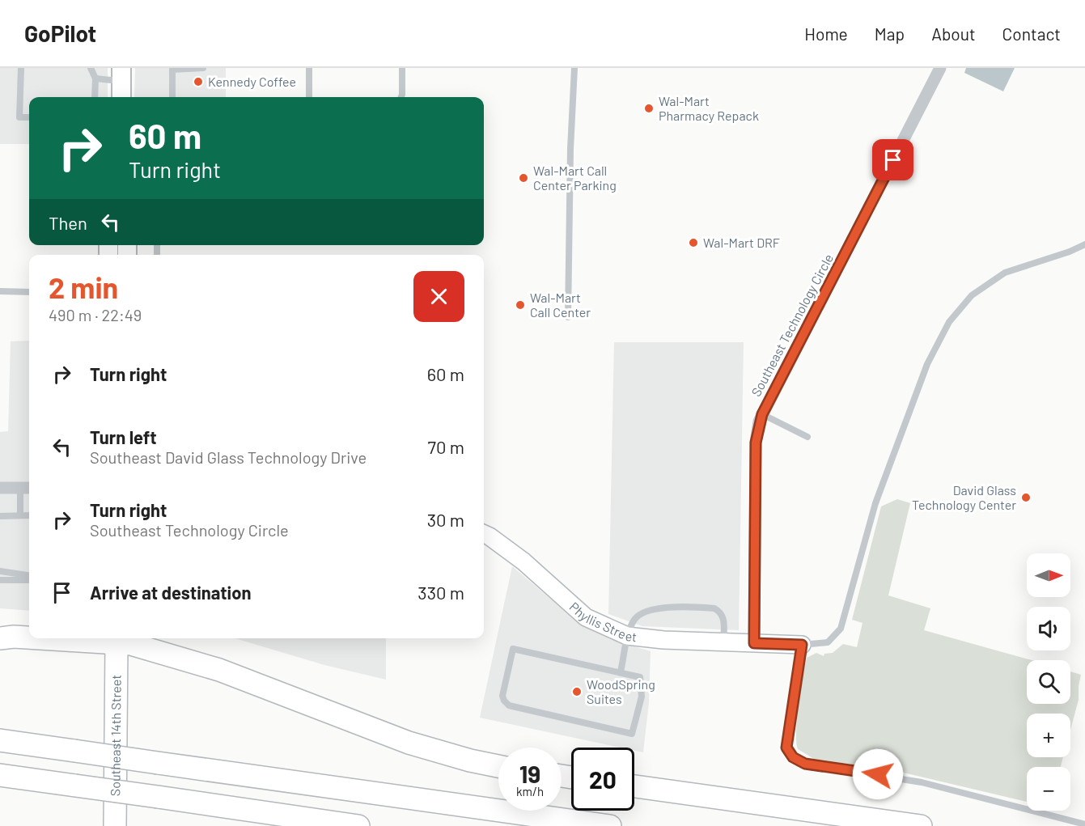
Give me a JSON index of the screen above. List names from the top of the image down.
{
  "streets": {
    "highway": ["Southeast 14th Street"],
    "street": ["Southeast Technology Circle", "Phyllis Street"]
  },
  "crossings": [
    ["Southeast Technology Circle", "Phyllis Street"]
  ],
  "places": [
    "Kennedy Coffee",
    "Wal-Mart Pharmacy Repack",
    "Wal-Mart Call Center Parking",
    "Wal-Mart DRF",
    "Wal-Mart Call Center",
    "David Glass Technology Center",
    "WoodSpring Suites"
  ],
  "north": "right",
  "page": {
    "header": "GoPilot",
    "nav": [
      "Home",
      "Map",
      "About",
      "Contact"
    ],
    "turn": ["60 m", "Turn right"],
    "then": "Then",
    "heading": ["2 min", "490 m · 22:49"],
    "list": [
      {
        "name": "Turn right",
        "value": "60 m"
      },
      {
        "name": "Turn left",
        "note": "Southeast David Glass Technology Drive",
        "value": "70 m"
      },
      {
        "name": "Turn right",
        "note": "Southeast Technology Circle",
        "value": "30 m"
      },
      {
        "name": "Arrive at destination",
        "value": "330 m"
      }
    ],
    "map_buttons": ["+", "−"],
    "speed": "19 km/h",
    "limit": "20"
  }
}
